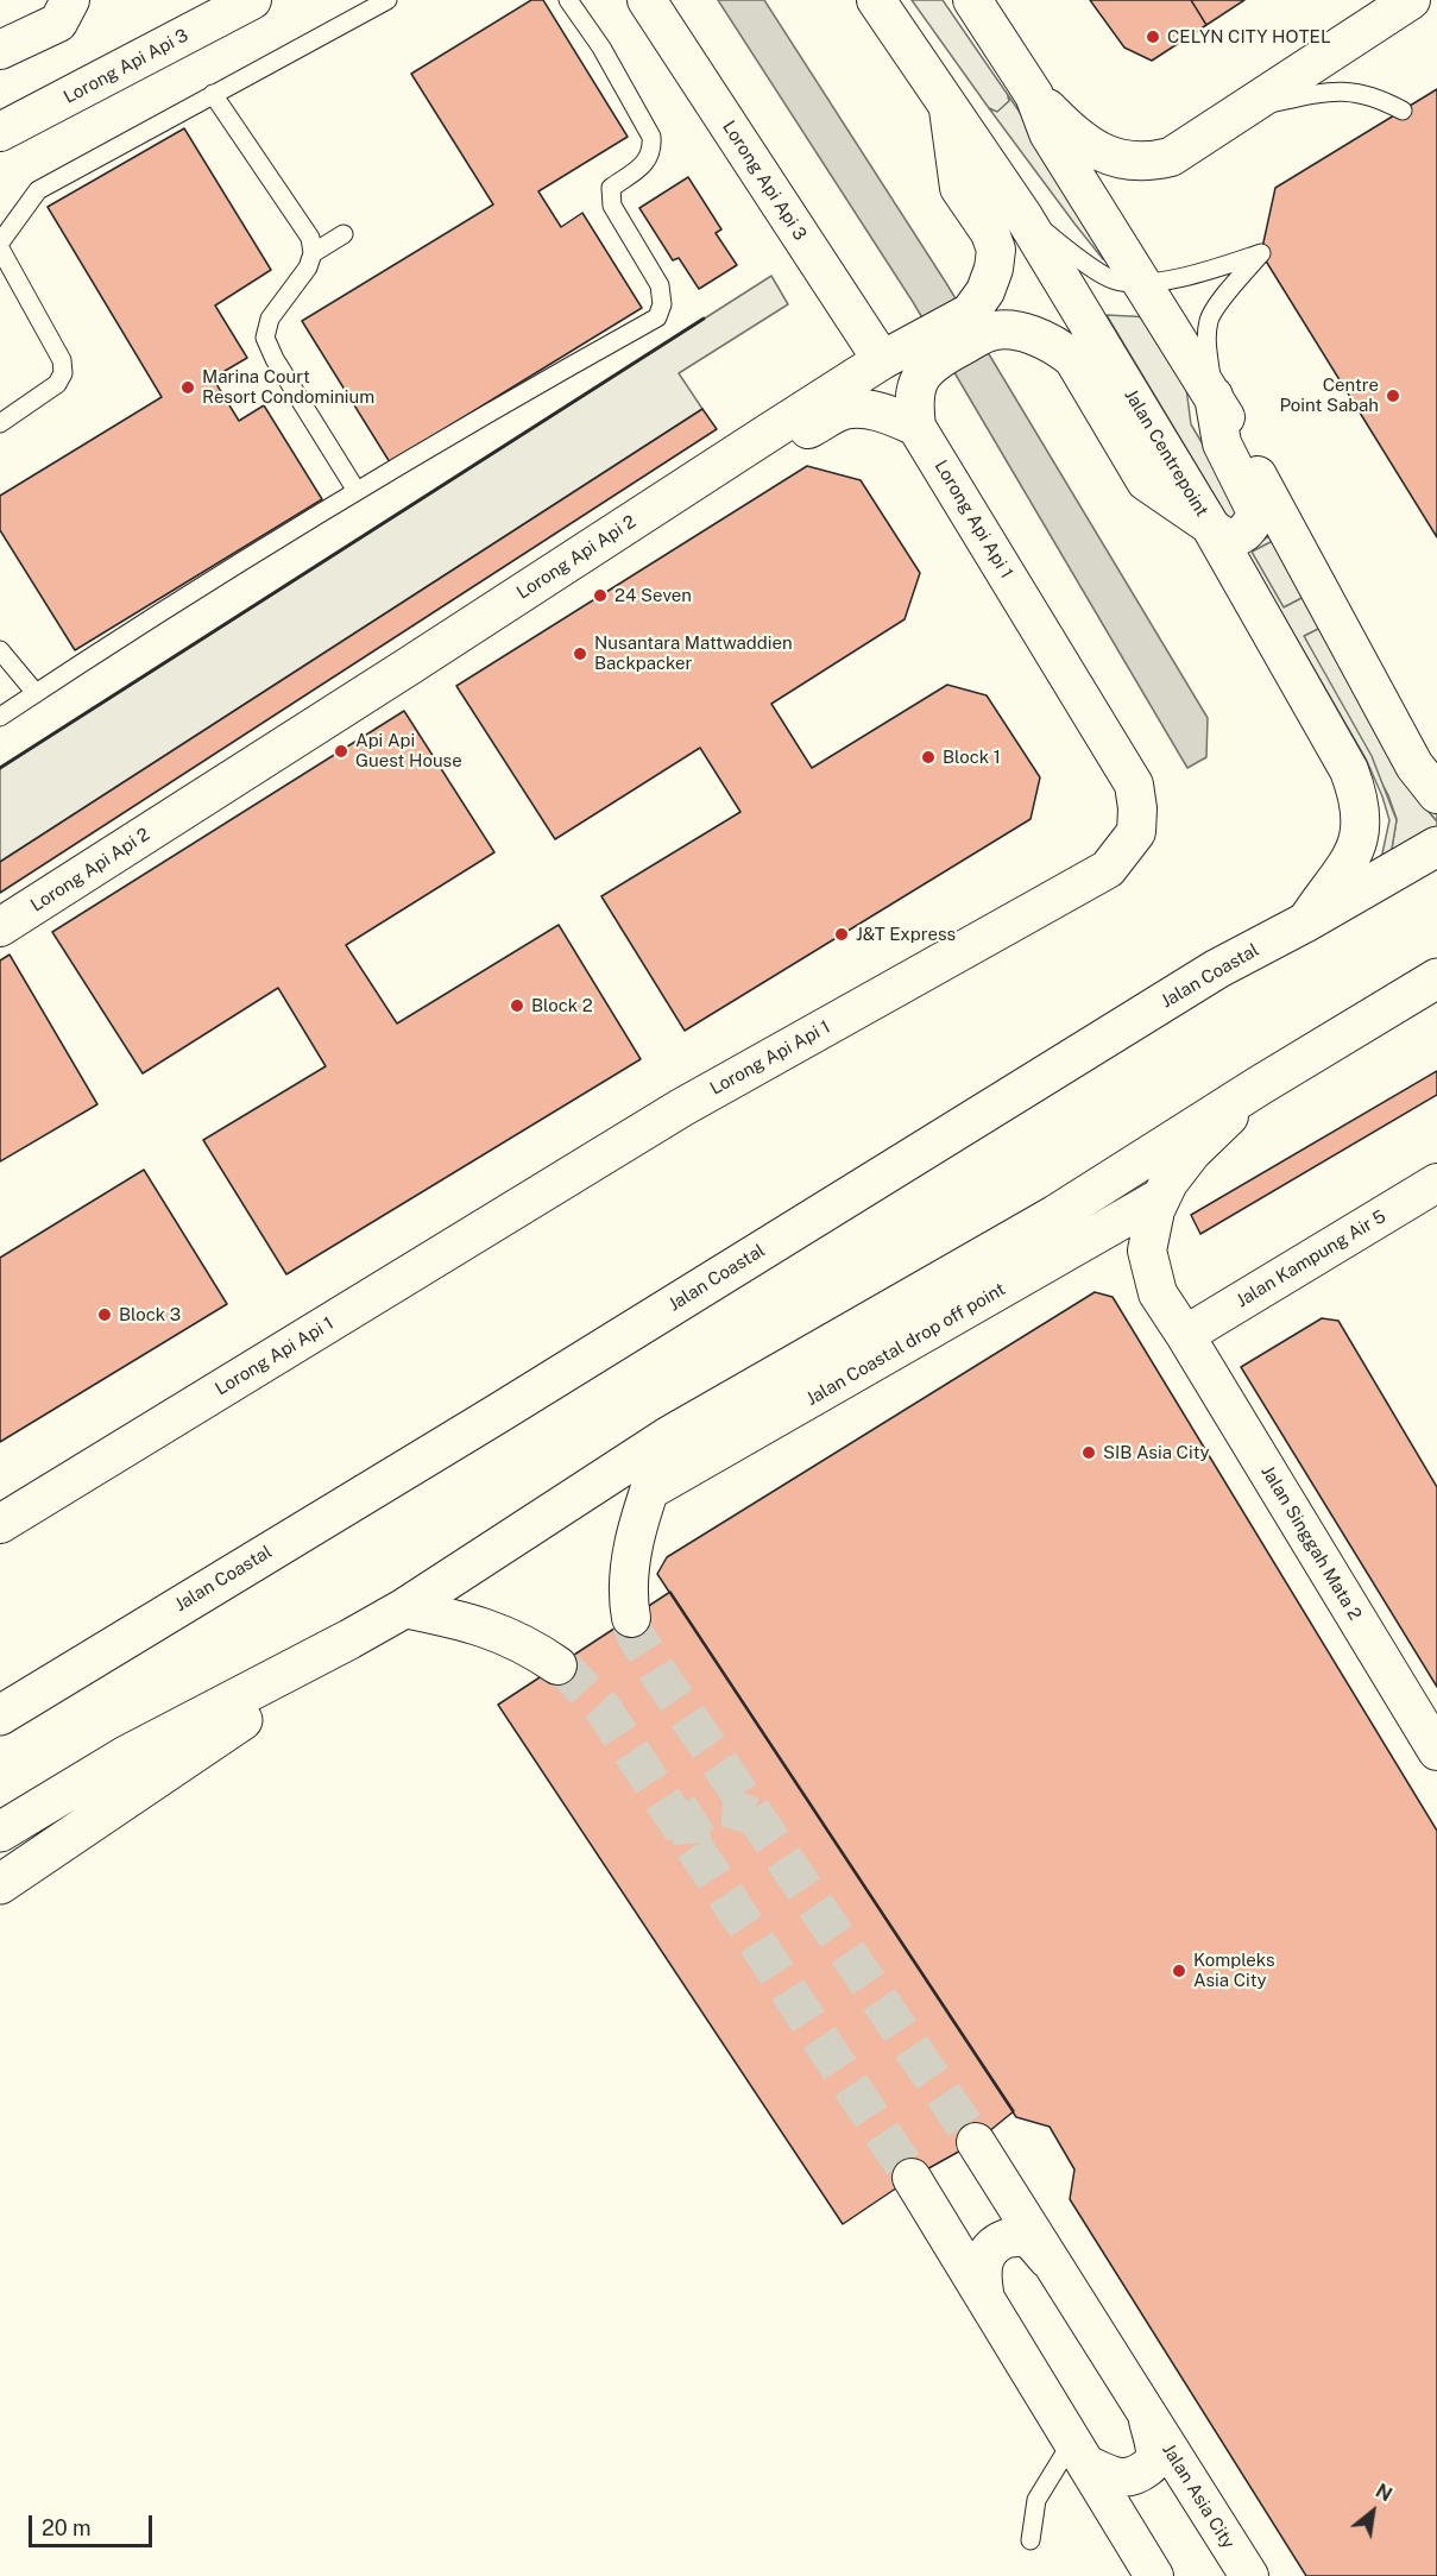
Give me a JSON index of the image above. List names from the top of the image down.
{
  "streets": {
    "highway": ["Jalan Coastal"],
    "street": [
      "Lorong Api Api 3",
      "Jalan Centrepoint",
      "Lorong Api Api 1",
      "Lorong Api Api 2",
      "Jalan Kampung Air 5",
      "Jalan Coastal drop off point",
      "Jalan Singgah Mata 2",
      "Jalan Asia City"
    ]
  },
  "crossings": [
    ["Lorong Api Api 3", "Lorong Api Api 2"],
    ["Jalan Centrepoint", "Lorong Api Api 1"],
    ["Jalan Centrepoint", "Lorong Api Api 2"],
    ["Jalan Centrepoint", "Jalan Coastal"],
    ["Jalan Kampung Air 5", "Jalan Singgah Mata 2"],
    ["Jalan Coastal drop off point", "Jalan Singgah Mata 2"]
  ],
  "places": [
    "CELYN CITY HOTEL",
    "Marina Court Resort Condominium",
    "Centre Point Sabah",
    "24 Seven",
    "Nusantara Mattwaddien Backpacker",
    "Api Api Guest House",
    "Block 1",
    "J&T Express",
    "Block 2",
    "Block 3",
    "SIB Asia City",
    "Kompleks Asia City"
  ],
  "scale_bar": "20 m",
  "north": "top right"
}
